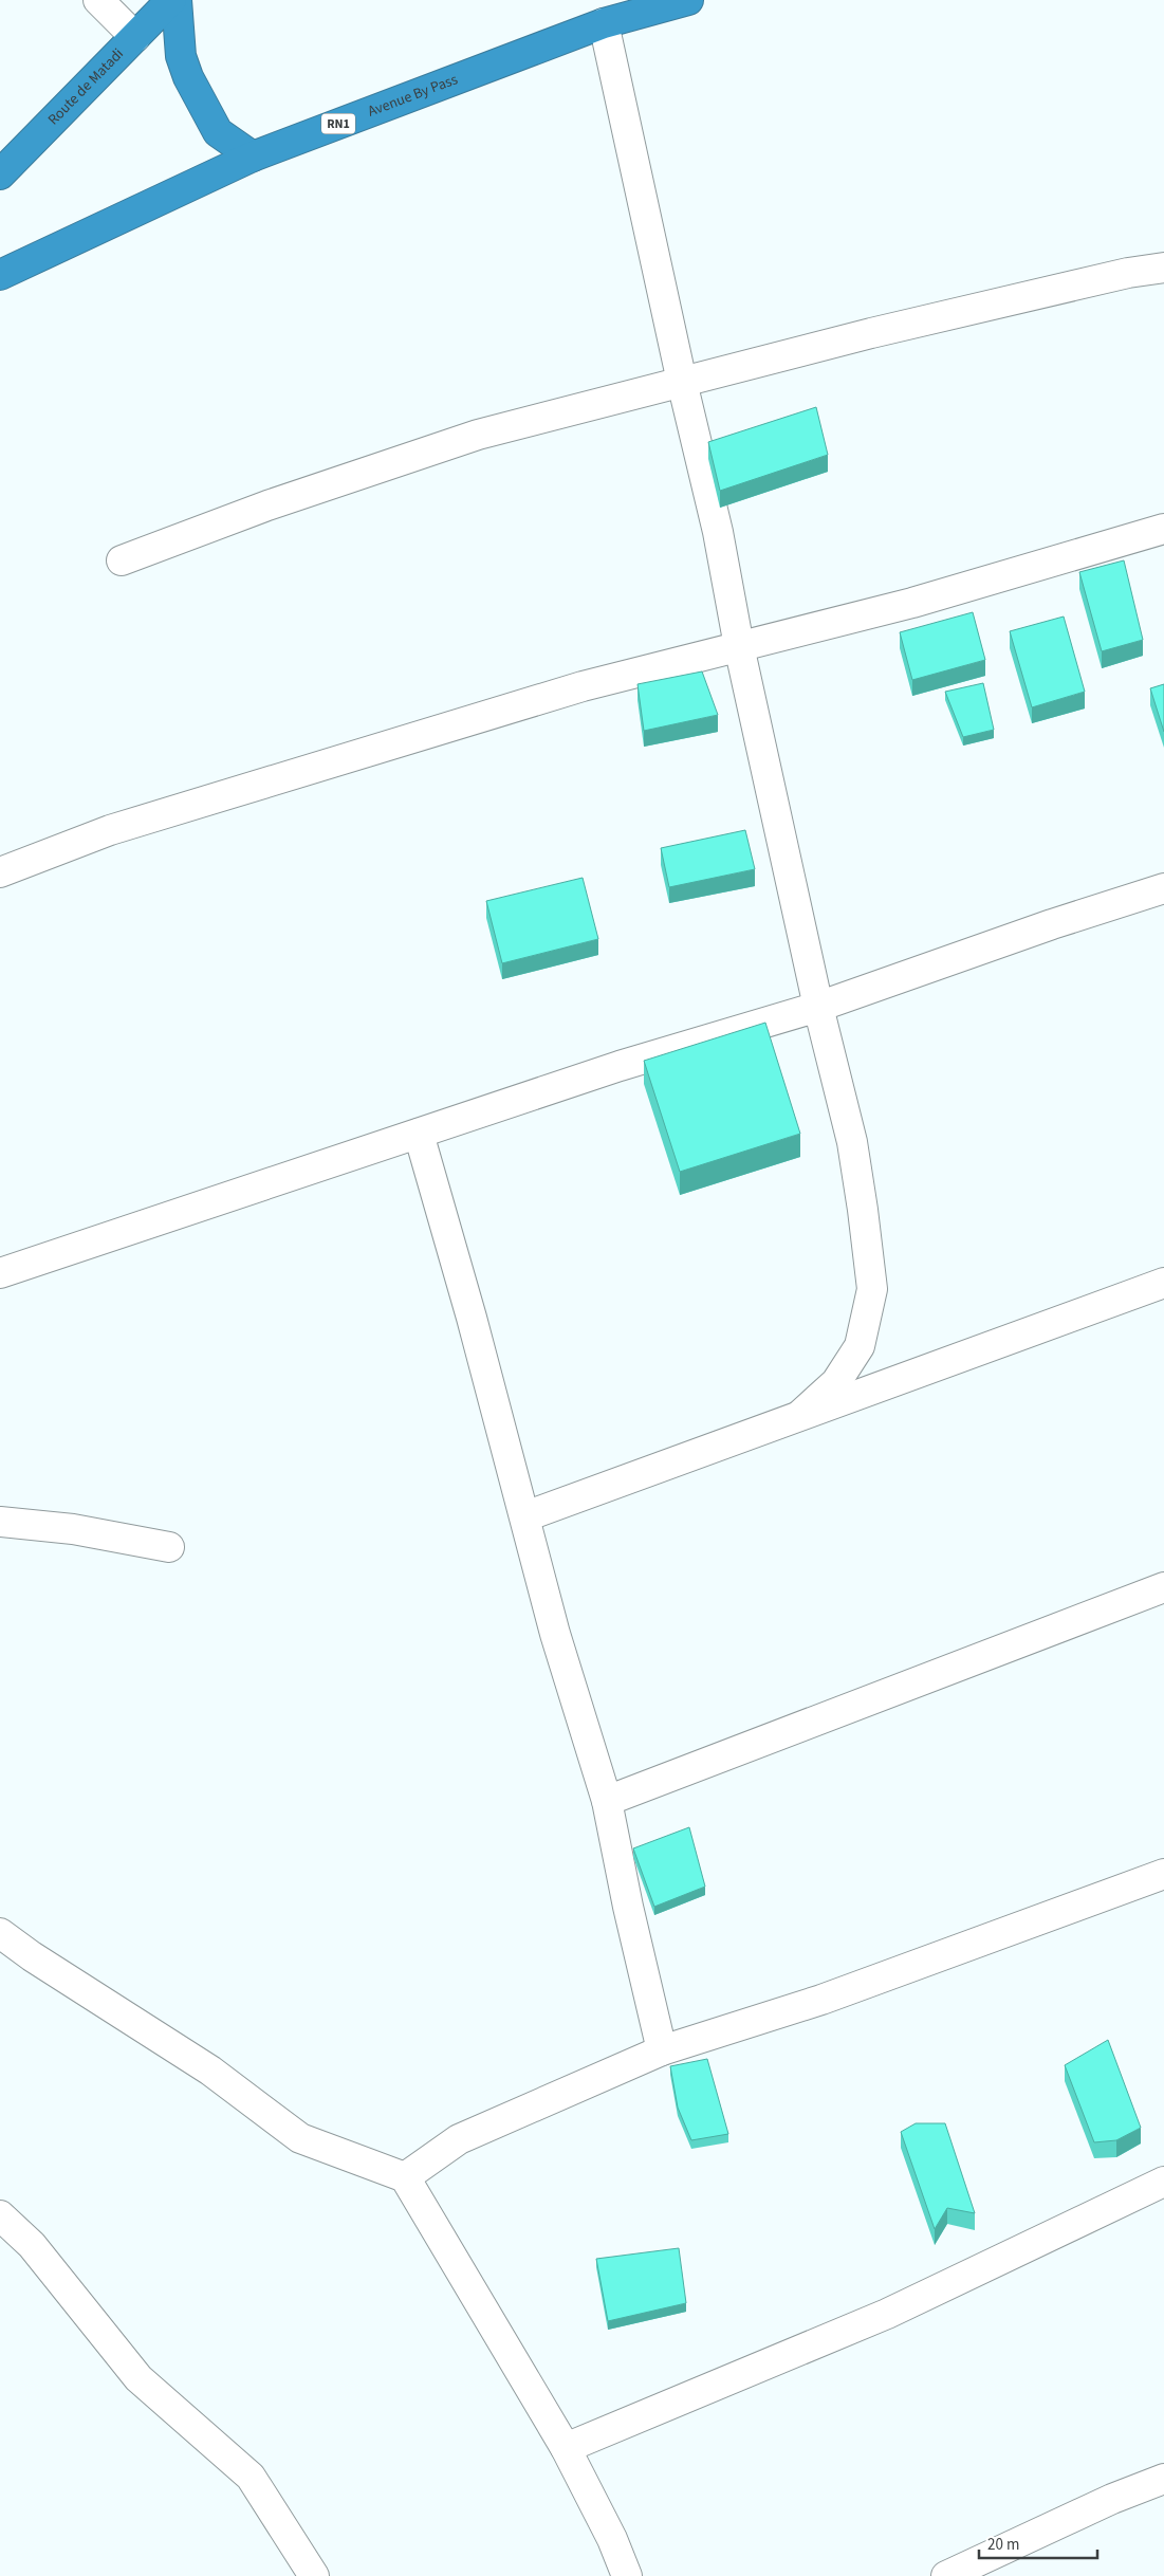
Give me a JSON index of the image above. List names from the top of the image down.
{
  "streets": {
    "highway": ["Route de Matadi", "Avenue By Pass", "RN1"]
  },
  "scale_bar": "20 m"
}
